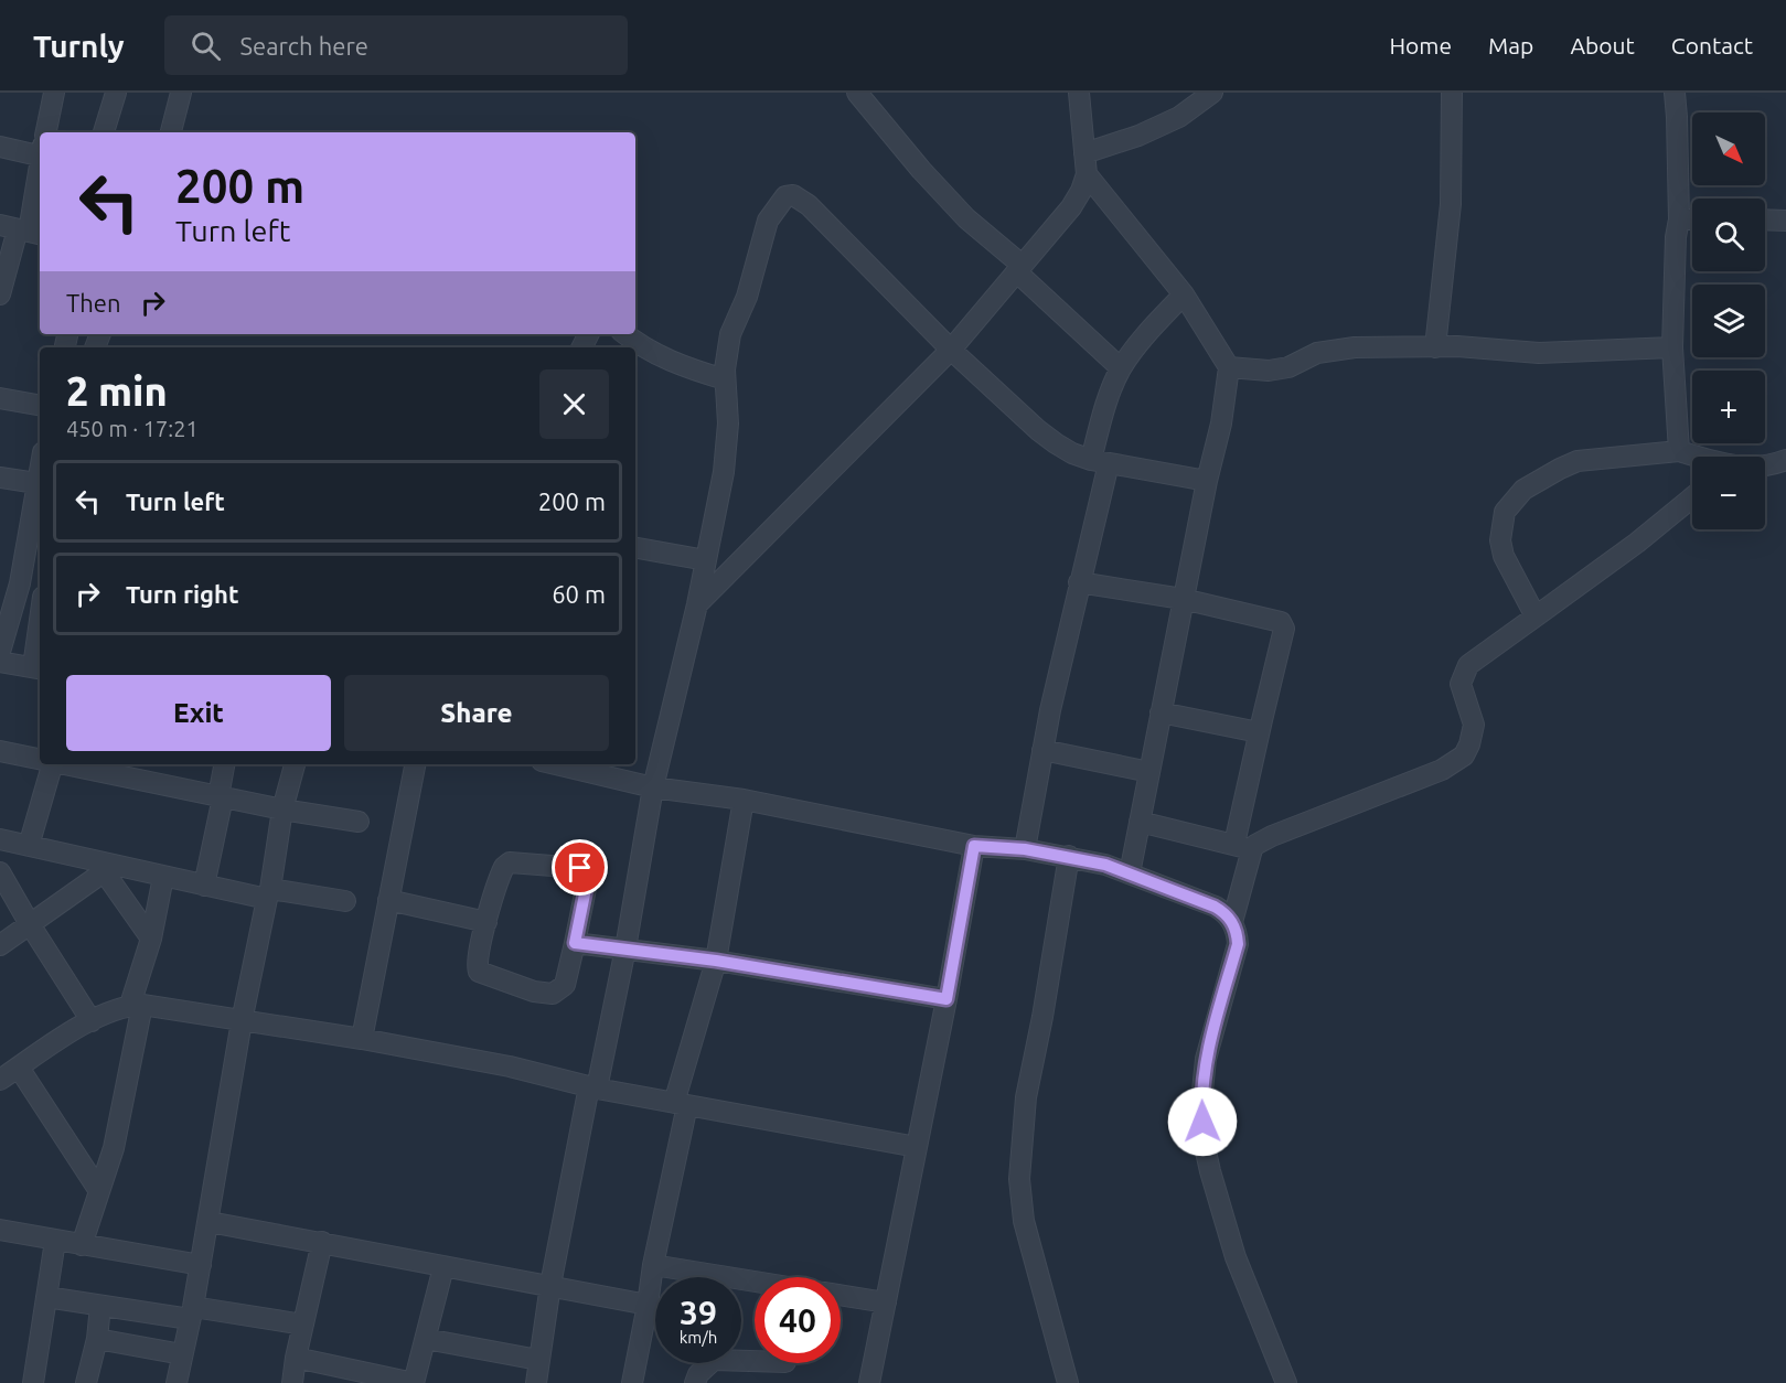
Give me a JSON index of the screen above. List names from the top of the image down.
{
  "north": "bottom right",
  "page": {
    "header": "Turnly",
    "search": "Search here",
    "nav": [
      "Home",
      "Map",
      "About",
      "Contact"
    ],
    "map_buttons": ["+", "−"],
    "turn": ["200 m", "Turn left"],
    "then": "Then",
    "heading": ["2 min", "450 m · 17:21"],
    "list": [
      {
        "name": "Turn left",
        "value": "200 m"
      },
      {
        "name": "Turn right",
        "value": "60 m"
      }
    ],
    "buttons": ["Exit", "Share"],
    "speed": "39 km/h",
    "limit": "40"
  }
}
